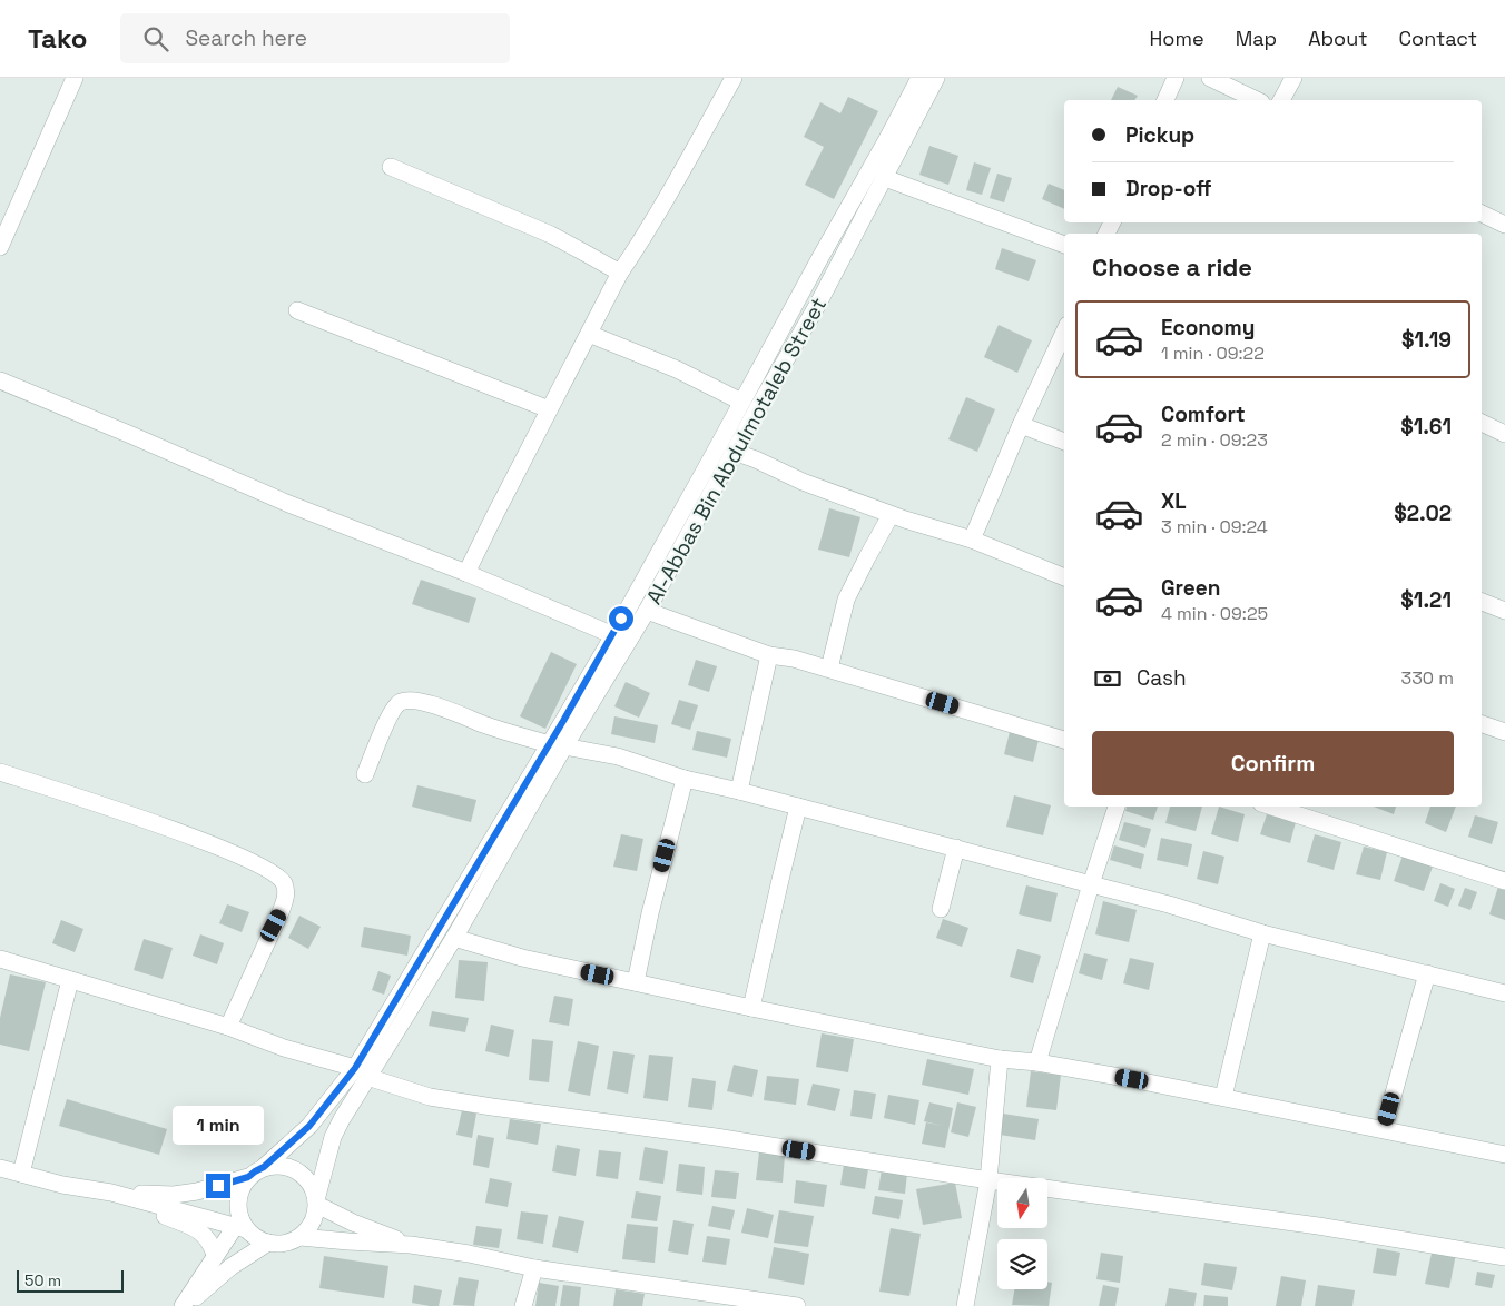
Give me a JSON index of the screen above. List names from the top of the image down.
{
  "streets": {
    "street": ["Al-Abbas Bin Abdulmotaleb Street"]
  },
  "scale_bar": "50 m",
  "north": "bottom",
  "page": {
    "header": "Tako",
    "search": "Search here",
    "nav": [
      "Home",
      "Map",
      "About",
      "Contact"
    ],
    "banner": ["Pickup", "Drop-off"],
    "heading": "Choose a ride",
    "list": [
      {
        "name": "Economy",
        "note": "1 min · 09:22",
        "value": "$1.19"
      },
      {
        "name": "Comfort",
        "note": "2 min · 09:23",
        "value": "$1.61"
      },
      {
        "name": "XL",
        "note": "3 min · 09:24",
        "value": "$2.02"
      },
      {
        "name": "Green",
        "note": "4 min · 09:25",
        "value": "$1.21"
      }
    ],
    "pay": ["Cash", "330 m"],
    "buttons": "Confirm",
    "bubble": "1 min",
    "scale": "50 m"
  }
}
